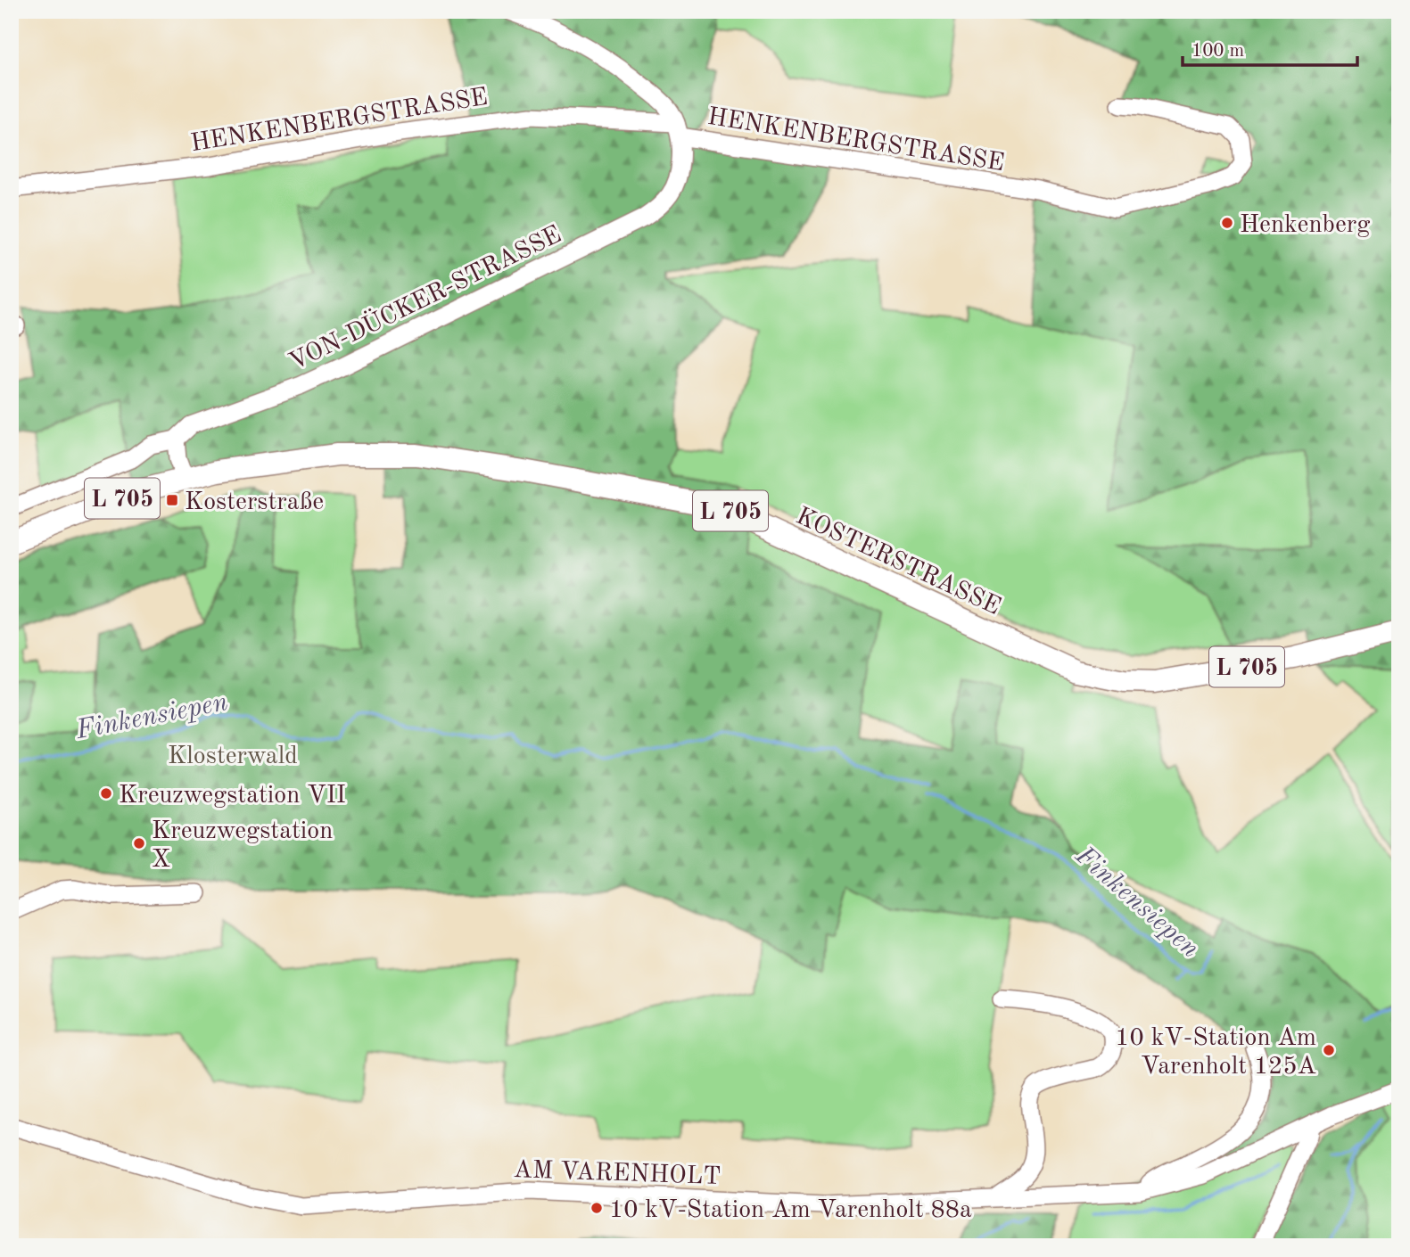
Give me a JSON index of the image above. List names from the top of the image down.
{
  "streets": {
    "main road": ["L 705", "KOSTERSTRASSE"],
    "street": ["HENKENBERGSTRASSE", "VON-DÜCKER-STRASSE", "AM VARENHOLT"]
  },
  "crossings": [
    ["HENKENBERGSTRASSE", "VON-DÜCKER-STRASSE"]
  ],
  "water": ["Finkensiepen"],
  "parks": ["Klosterwald"],
  "places": {
    "other": [
      "Henkenberg",
      "Kreuzwegstation VII",
      "Kreuzwegstation X",
      "10 kV-Station Am Varenholt 125A",
      "10 kV-Station Am Varenholt 88a"
    ],
    "transit": ["Kosterstraße"]
  },
  "scale_bar": "100 m"
}
